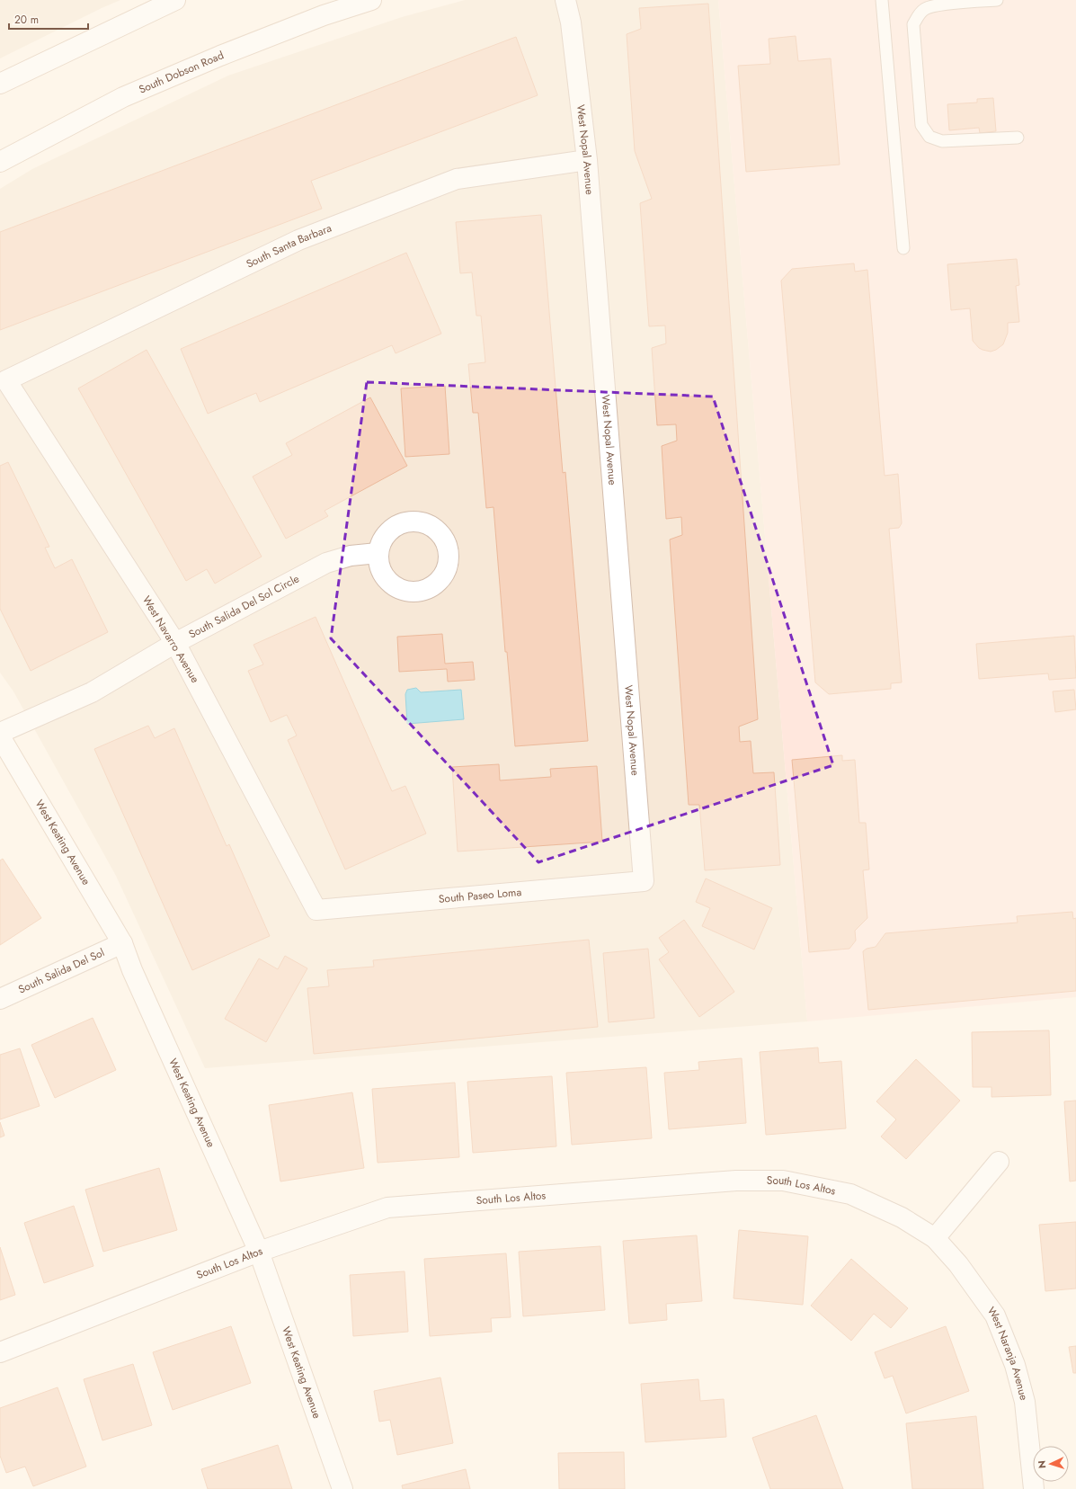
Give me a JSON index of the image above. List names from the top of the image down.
{
  "streets": {
    "street": [
      "South Dobson Road",
      "West Nopal Avenue",
      "South Santa Barbara",
      "South Salida Del Sol Circle",
      "West Navarro Avenue",
      "West Keating Avenue",
      "South Paseo Loma",
      "South Salida Del Sol",
      "South Los Altos",
      "West Naranja Avenue"
    ]
  },
  "crossings": [
    ["West Nopal Avenue", "South Santa Barbara"],
    ["West Nopal Avenue", "South Paseo Loma"],
    ["South Santa Barbara", "West Navarro Avenue"],
    ["South Salida Del Sol Circle", "West Navarro Avenue"],
    ["West Navarro Avenue", "South Paseo Loma"],
    ["West Keating Avenue", "South Salida Del Sol"],
    ["West Keating Avenue", "South Los Altos"],
    ["South Los Altos", "West Naranja Avenue"]
  ],
  "scale_bar": "20 m",
  "north": "left"
}
